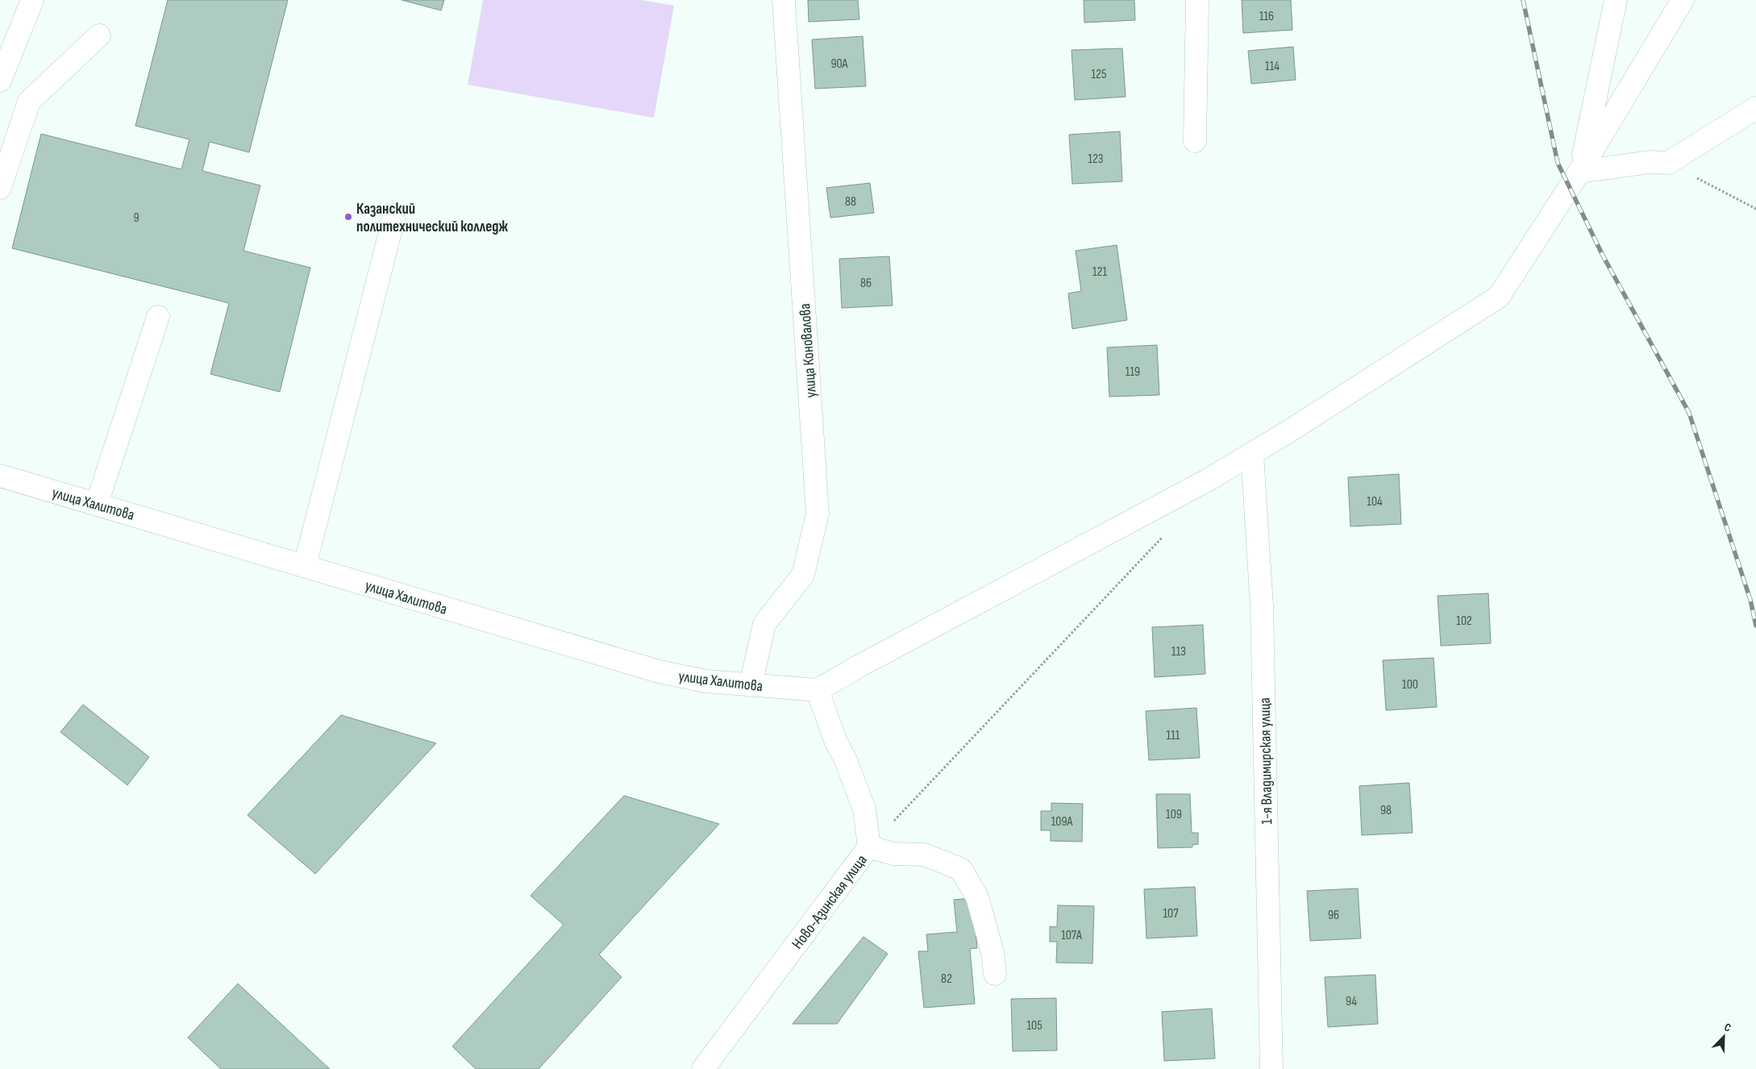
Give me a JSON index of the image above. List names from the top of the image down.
{
  "streets": {
    "street": [
      "улица Коновалова",
      "улица Халитова",
      "1-я Владимирская улица",
      "Ново-Азинская улица"
    ]
  },
  "crossings": [
    ["улица Коновалова", "улица Халитова"],
    ["улица Халитова", "Ново-Азинская улица"]
  ],
  "places": ["Казанский политехнический колледж"],
  "house_numbers": [
    "116",
    "90А",
    "114",
    "125",
    "123",
    "88",
    "9",
    "121",
    "86",
    "119",
    "104",
    "102",
    "113",
    "100",
    "111",
    "98",
    "109",
    "109А",
    "107",
    "96",
    "107А",
    "82",
    "94",
    "105"
  ],
  "north": "top right"
}
